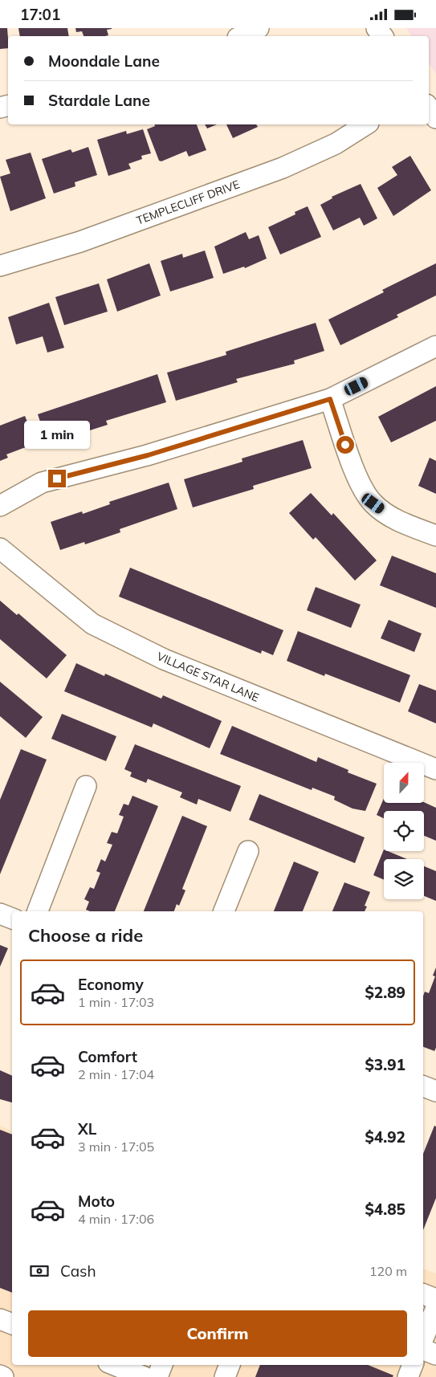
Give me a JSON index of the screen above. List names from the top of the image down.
{
  "streets": {
    "street": ["TEMPLECLIFF DRIVE", "VILLAGE STAR LANE"]
  },
  "north": "top",
  "page": {
    "status": "17:01",
    "banner": ["Moondale Lane", "Stardale Lane"],
    "bubble": "1 min",
    "heading": "Choose a ride",
    "list": [
      {
        "name": "Economy",
        "note": "1 min · 17:03",
        "value": "$2.89"
      },
      {
        "name": "Comfort",
        "note": "2 min · 17:04",
        "value": "$3.91"
      },
      {
        "name": "XL",
        "note": "3 min · 17:05",
        "value": "$4.92"
      },
      {
        "name": "Moto",
        "note": "4 min · 17:06",
        "value": "$4.85"
      }
    ],
    "pay": ["Cash", "120 m"],
    "buttons": "Confirm"
  }
}
